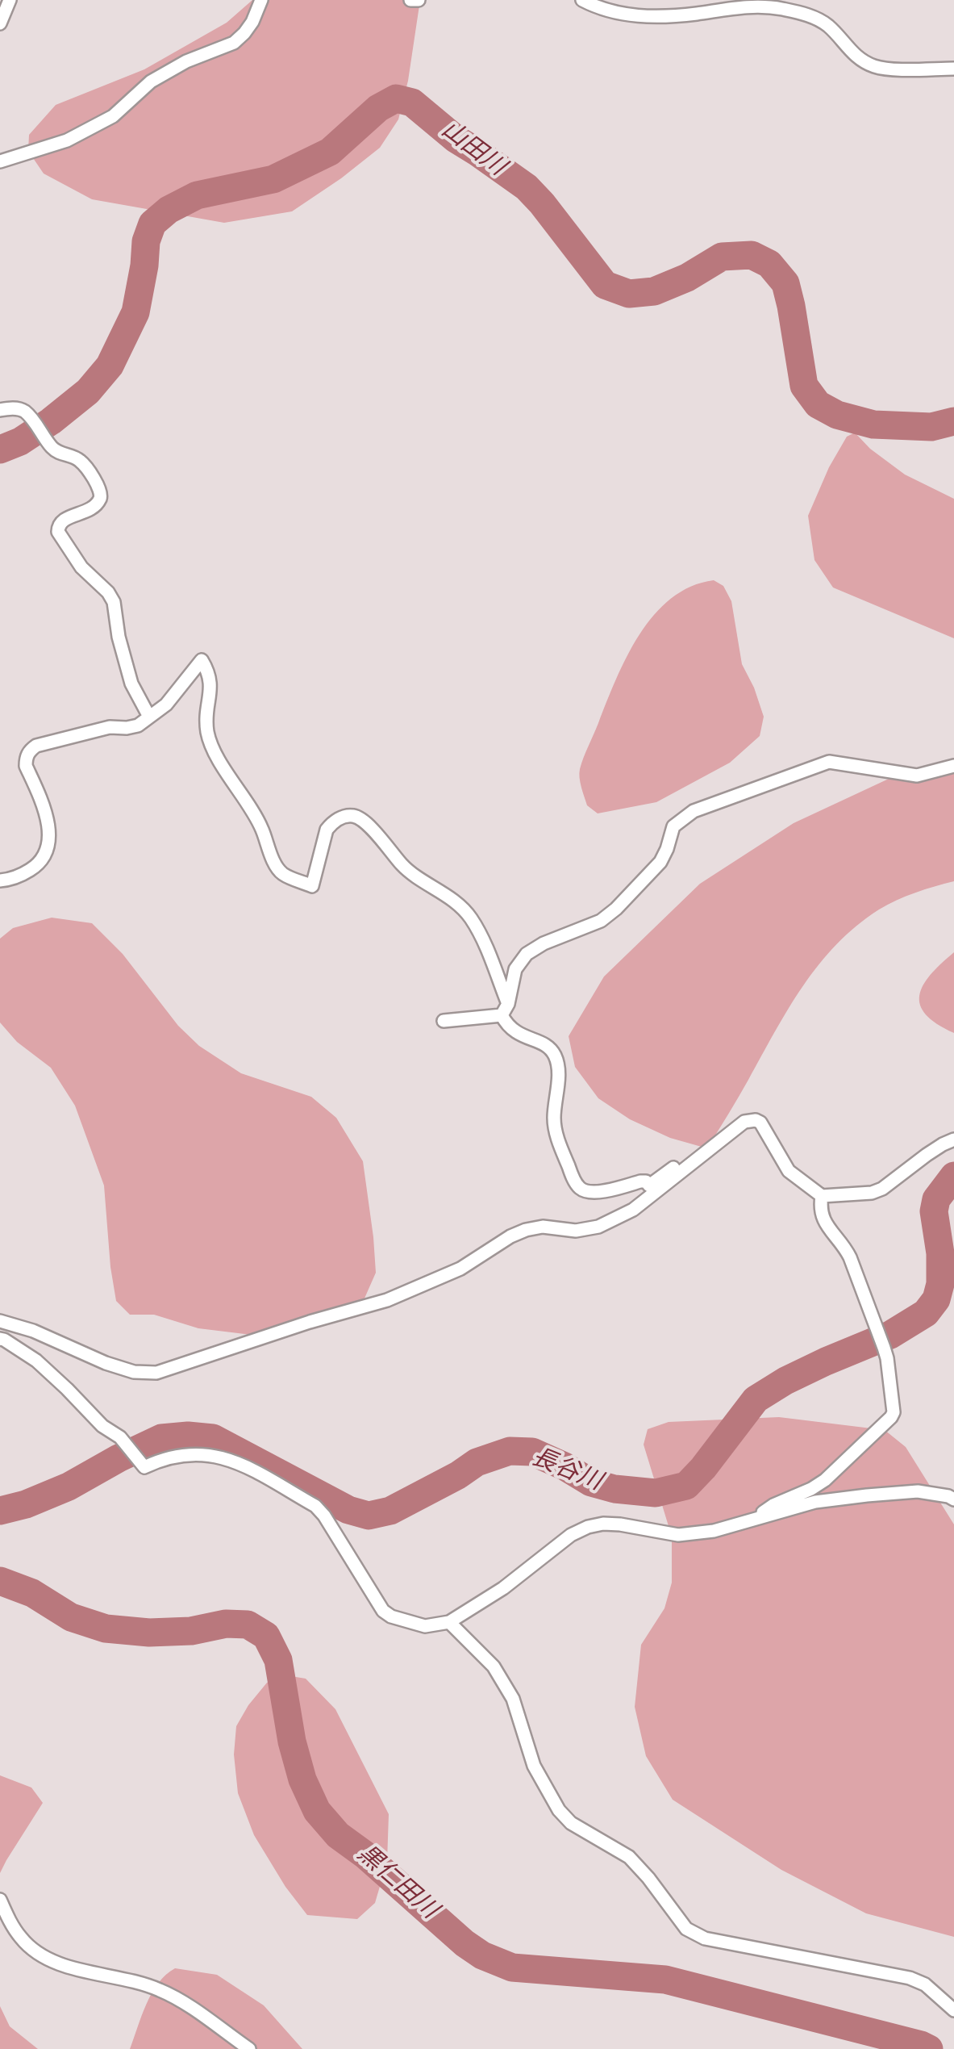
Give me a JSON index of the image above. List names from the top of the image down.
{
  "water": ["山田川", "長谷川", "黒仁田川"]
}
